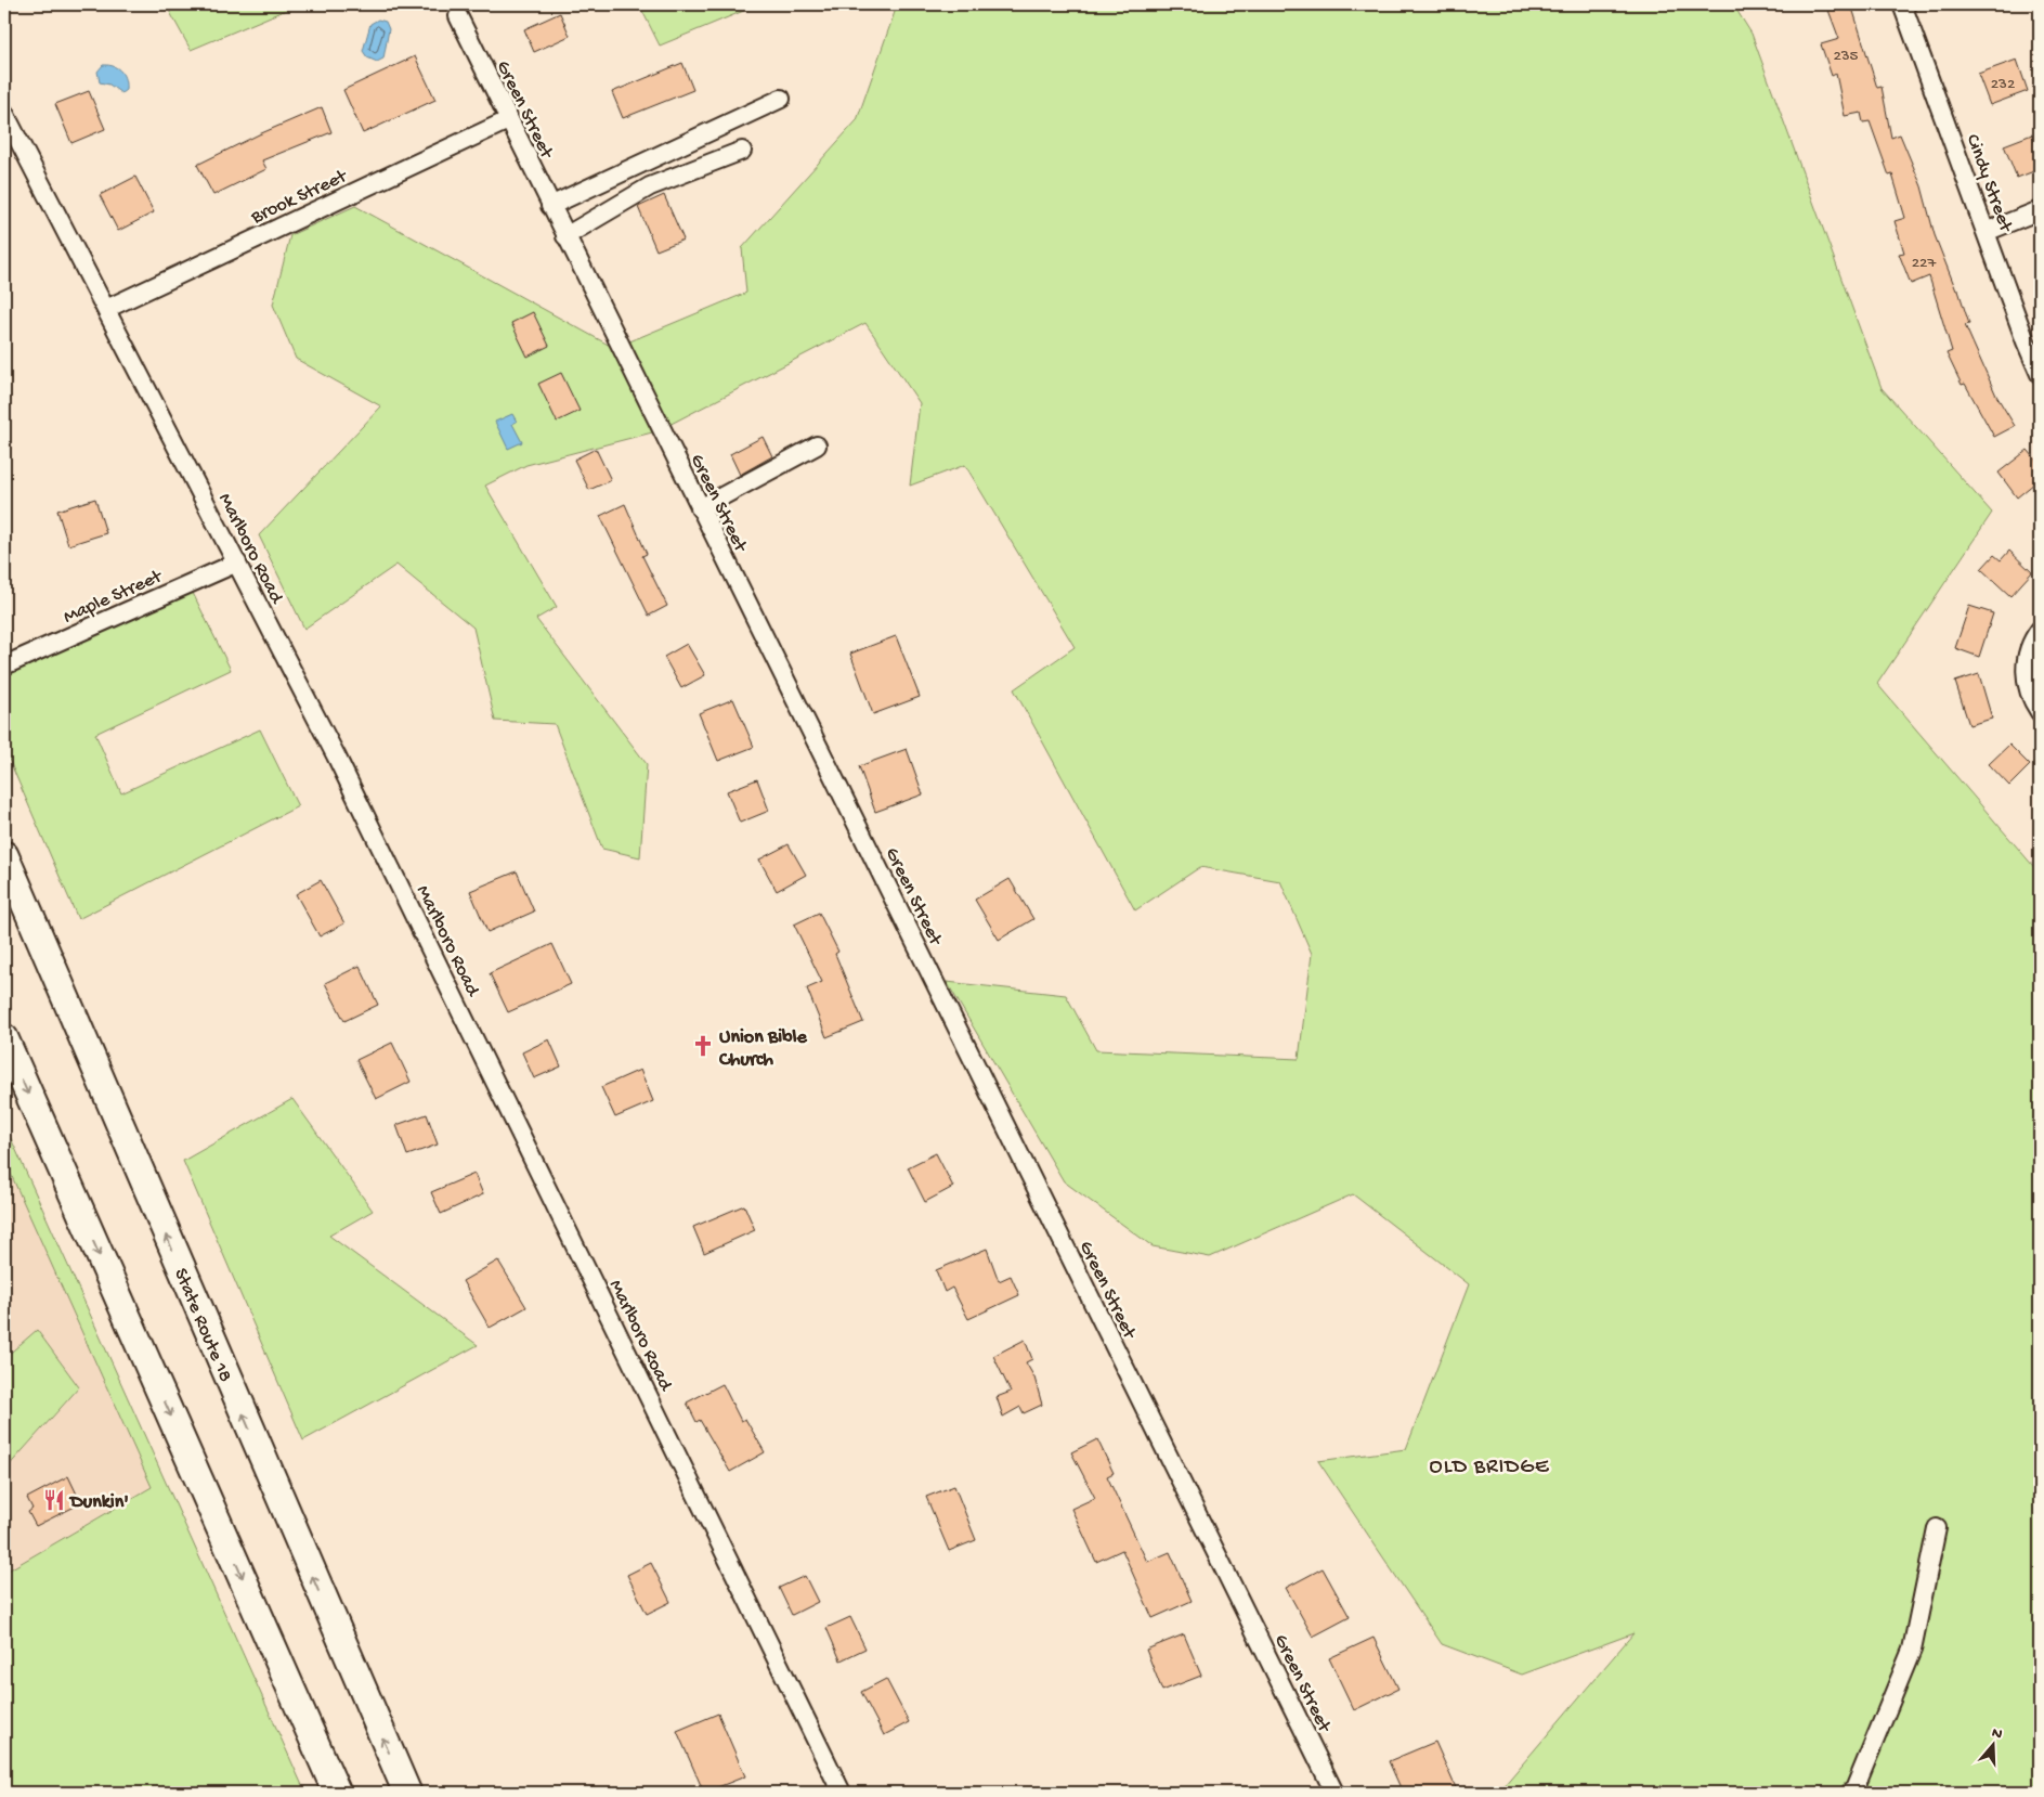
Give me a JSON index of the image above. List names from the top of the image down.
{
  "streets": {
    "highway": ["State Route 18"],
    "street": [
      "Green Street",
      "Cindy Street",
      "Brook Street",
      "Marlboro Road",
      "Maple Street"
    ]
  },
  "crossings": [
    ["Green Street", "Brook Street"],
    ["Brook Street", "Marlboro Road"],
    ["Marlboro Road", "Maple Street"]
  ],
  "districts": ["OLD BRIDGE"],
  "places": {
    "church": ["Union Bible Church"],
    "restaurant": ["Dunkin'"]
  },
  "house_numbers": ["235", "232", "227"],
  "north": "top"
}
